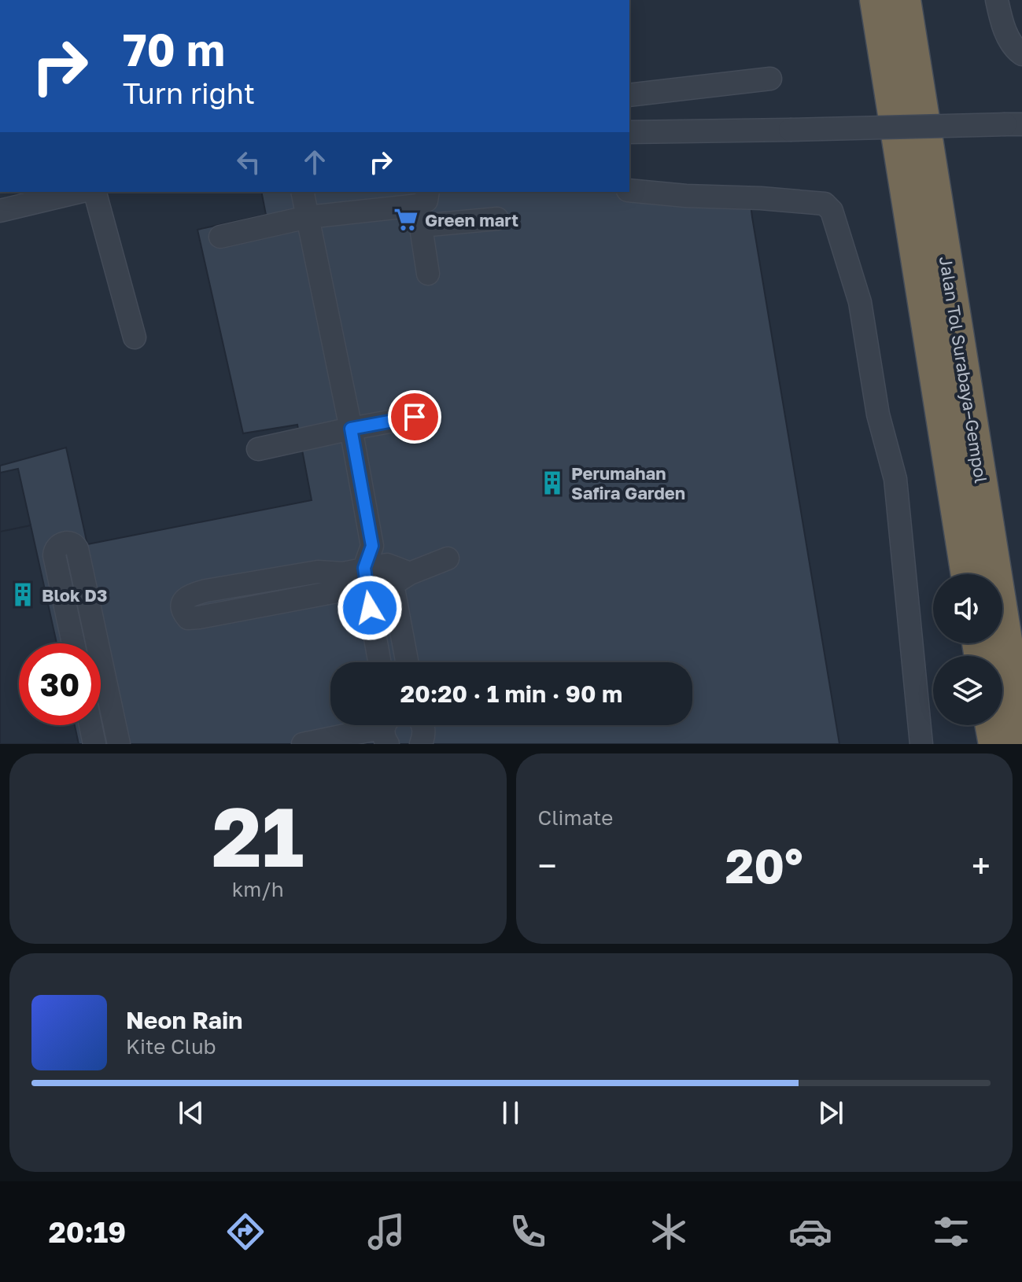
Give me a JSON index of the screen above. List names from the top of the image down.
{
  "streets": {
    "highway": ["Jalan Tol Surabaya–Gempol"]
  },
  "places": {
    "supermarket": ["Green mart"],
    "building": ["Perumahan Safira Garden", "Blok D3"]
  },
  "page": {
    "turn": ["70 m", "Turn right"],
    "limit": "30",
    "trip": "20:20 · 1 min · 90 m",
    "tile": [
      ["21", "km/h"],
      "Climate"
    ],
    "heat": ["−", "20°", "+"],
    "song": ["Neon Rain", "Kite Club"],
    "tabs": "20:19"
  }
}
